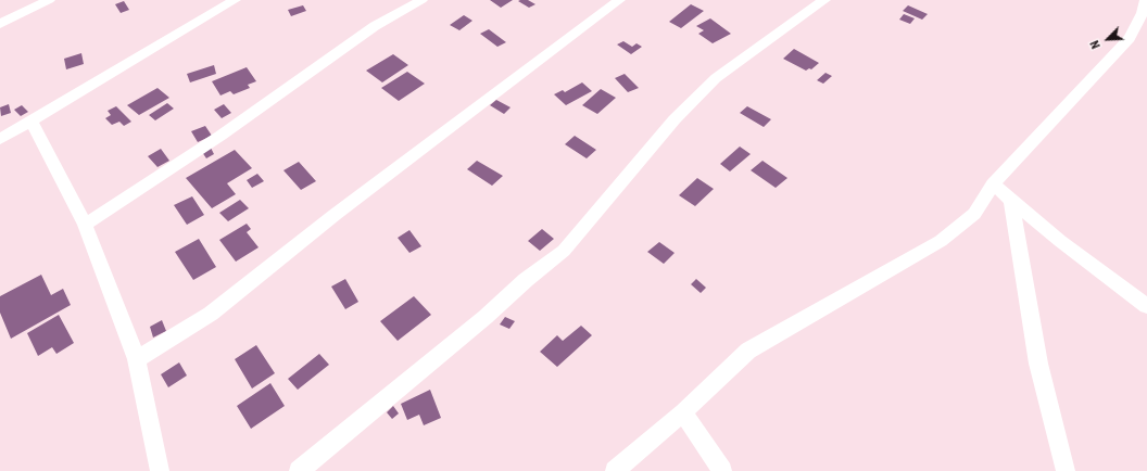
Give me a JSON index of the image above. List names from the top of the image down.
{
  "north": "bottom left"
}
